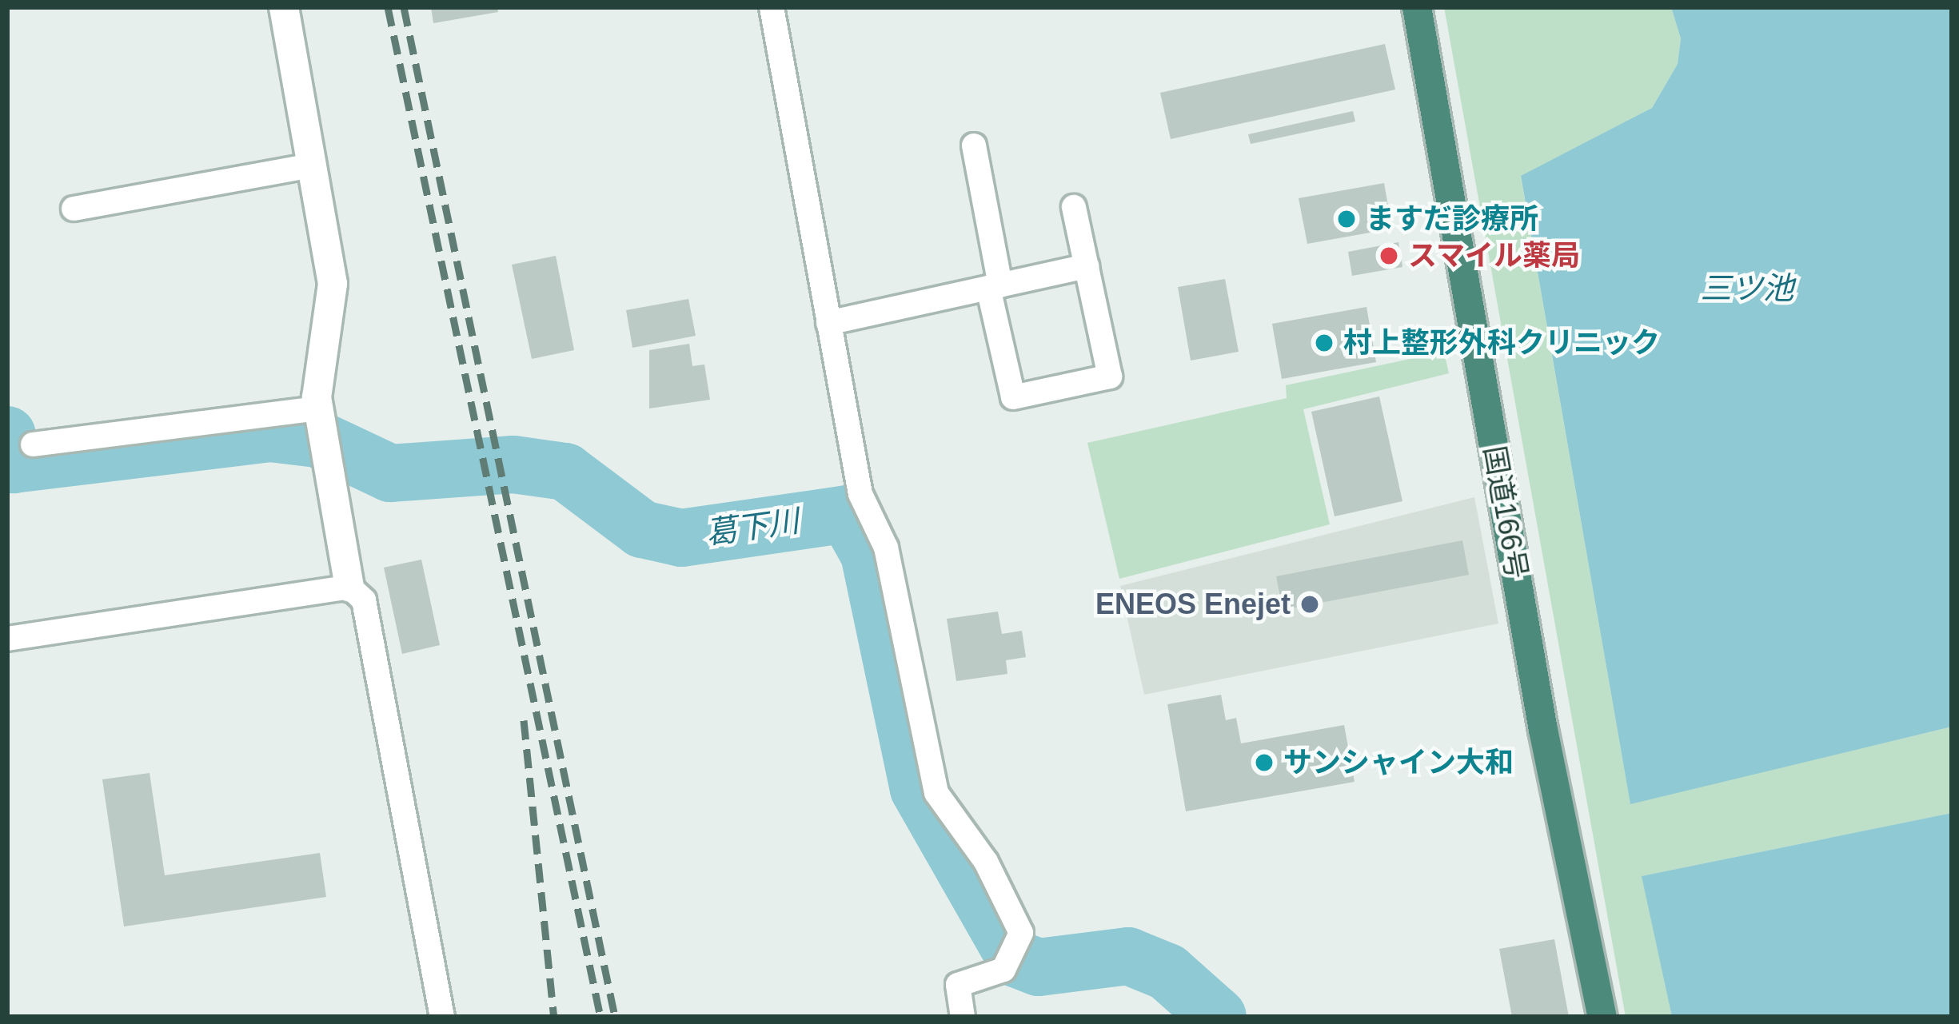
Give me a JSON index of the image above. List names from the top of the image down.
{
  "streets": {
    "highway": ["国道166号"]
  },
  "water": ["三ツ池", "葛下川"],
  "places": [
    "ますだ診療所",
    "スマイル薬局",
    "村上整形外科クリニック",
    "ENEOS Enejet",
    "サンシャイン大和"
  ]
}
